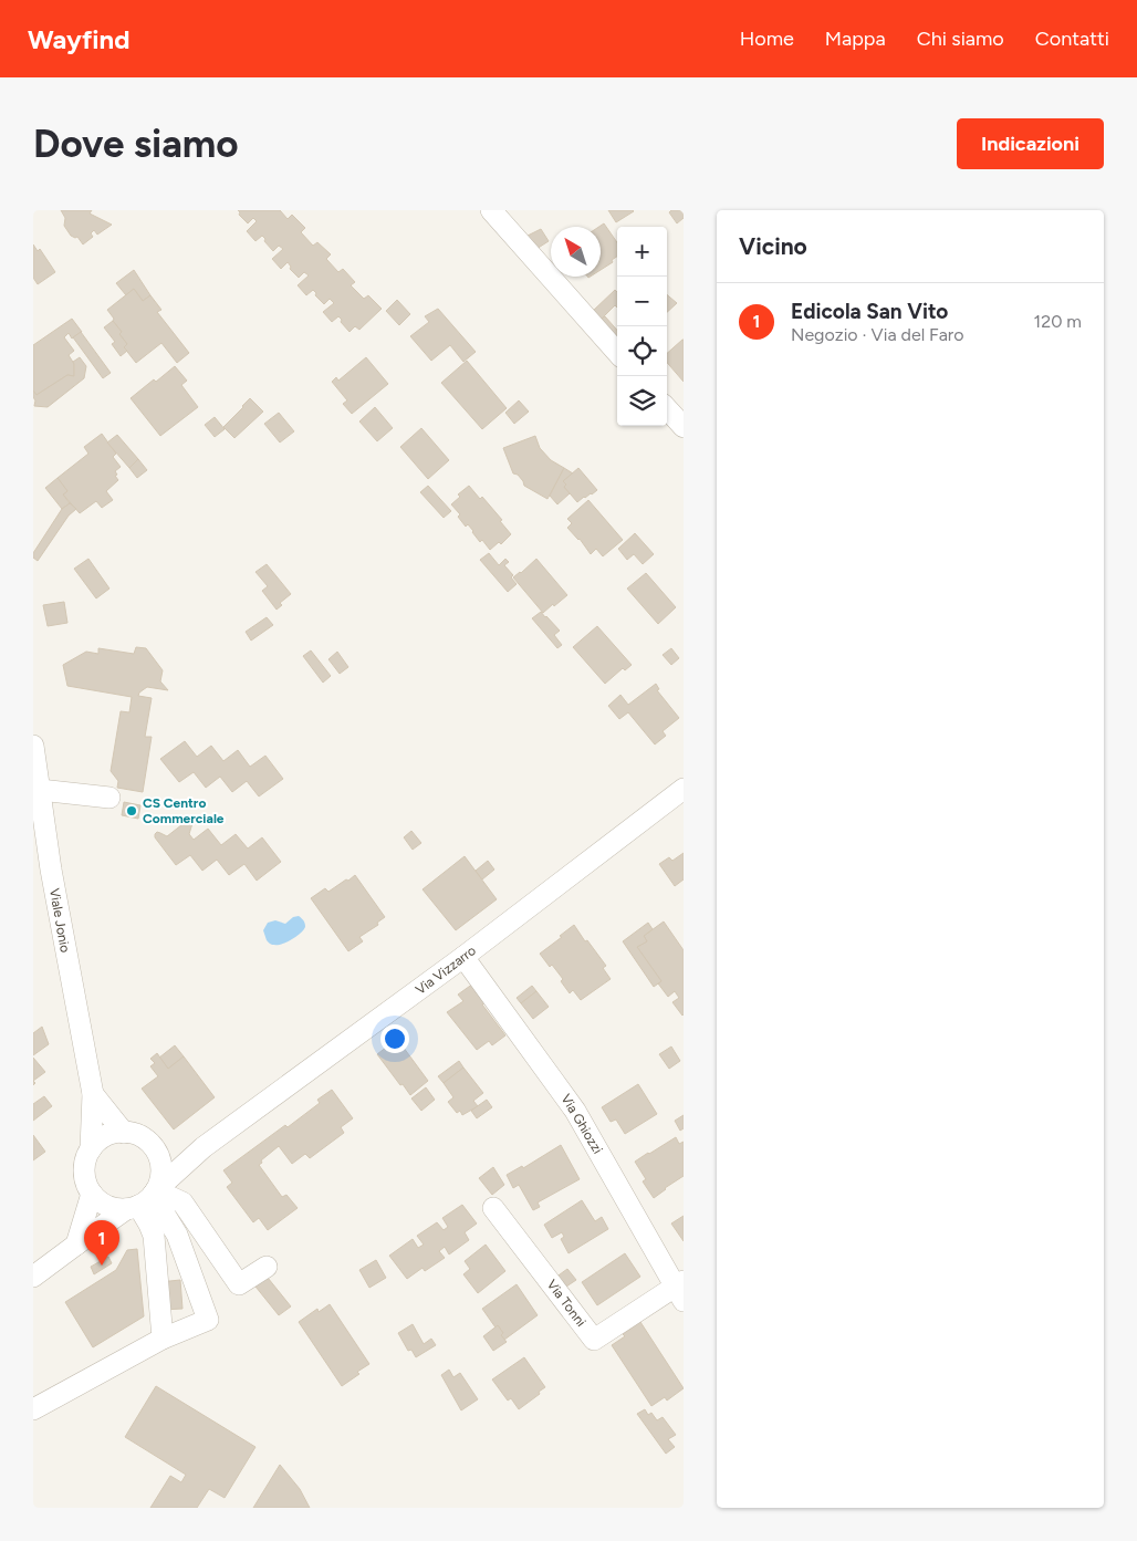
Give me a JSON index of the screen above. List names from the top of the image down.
{
  "streets": {
    "street": [
      "Viale Jonio",
      "Via Vizzarro",
      "Via Ghiozzi",
      "Via Tonni"
    ]
  },
  "crossings": [
    ["Viale Jonio", "Via Vizzarro"],
    ["Via Vizzarro", "Via Ghiozzi"],
    ["Via Ghiozzi", "Via Tonni"]
  ],
  "places": ["CS Centro Commerciale"],
  "north": "top left",
  "page": {
    "header": "Wayfind",
    "nav": [
      "Home",
      "Mappa",
      "Chi siamo",
      "Contatti"
    ],
    "buttons": "Indicazioni",
    "title": "Dove siamo",
    "heading": "Vicino",
    "map_buttons": ["+", "−"],
    "list": [
      {
        "mark": "1",
        "name": "Edicola San Vito",
        "note": "Negozio · Via del Faro",
        "value": "120 m"
      }
    ],
    "pins": "1"
  }
}
